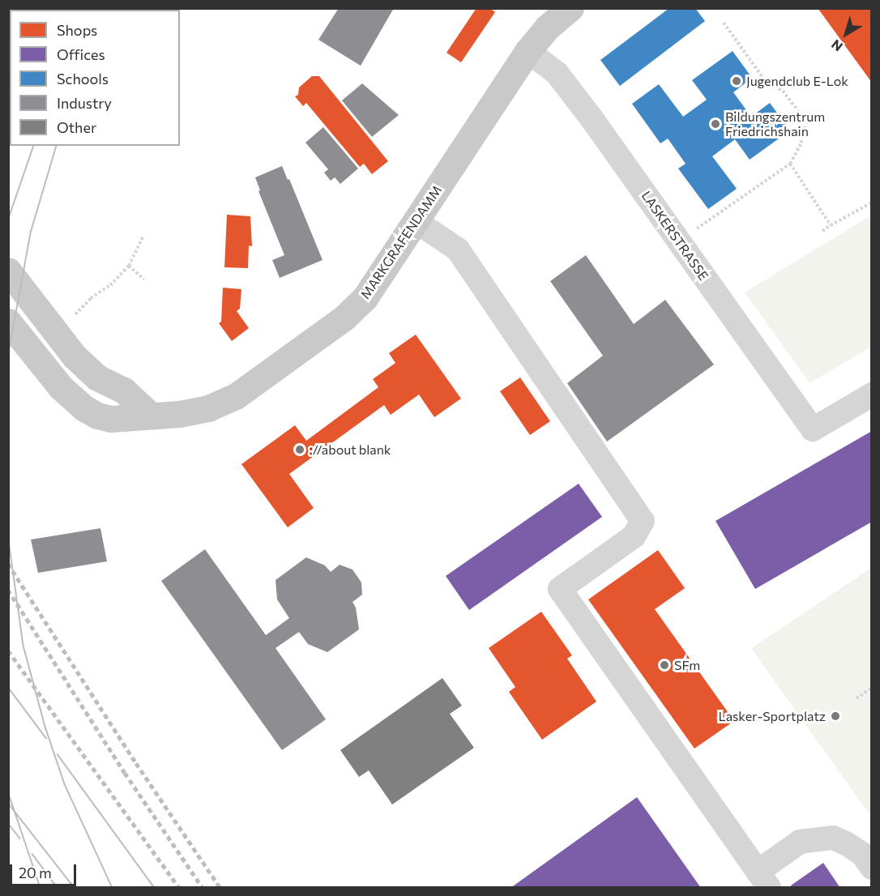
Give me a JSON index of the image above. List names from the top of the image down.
{
  "streets": {
    "main road": ["MARKGRAFENDAMM"],
    "street": ["LASKERSTRASSE"]
  },
  "crossings": [
    ["LASKERSTRASSE", "MARKGRAFENDAMM"]
  ],
  "places": [
    "Jugendclub E-Lok",
    "Bildungszentrum Friedrichshain",
    "://about blank",
    "SFm",
    "Lasker-Sportplatz"
  ],
  "legend": [
    "Shops",
    "Offices",
    "Schools",
    "Industry",
    "Other"
  ],
  "scale_bar": "20 m",
  "north": "bottom left"
}
